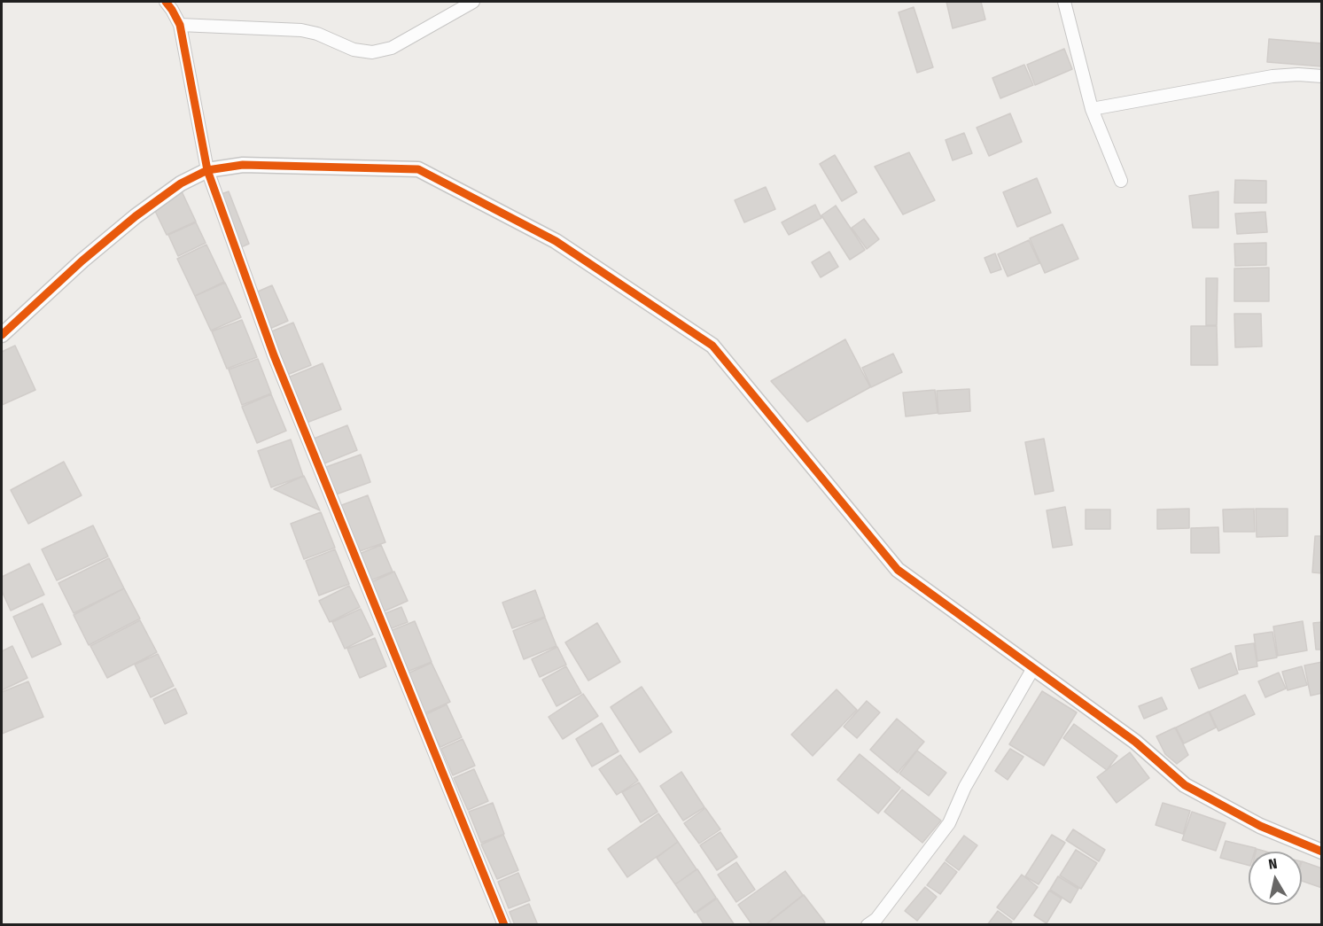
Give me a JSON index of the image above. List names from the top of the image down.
{
  "north": "top"
}
